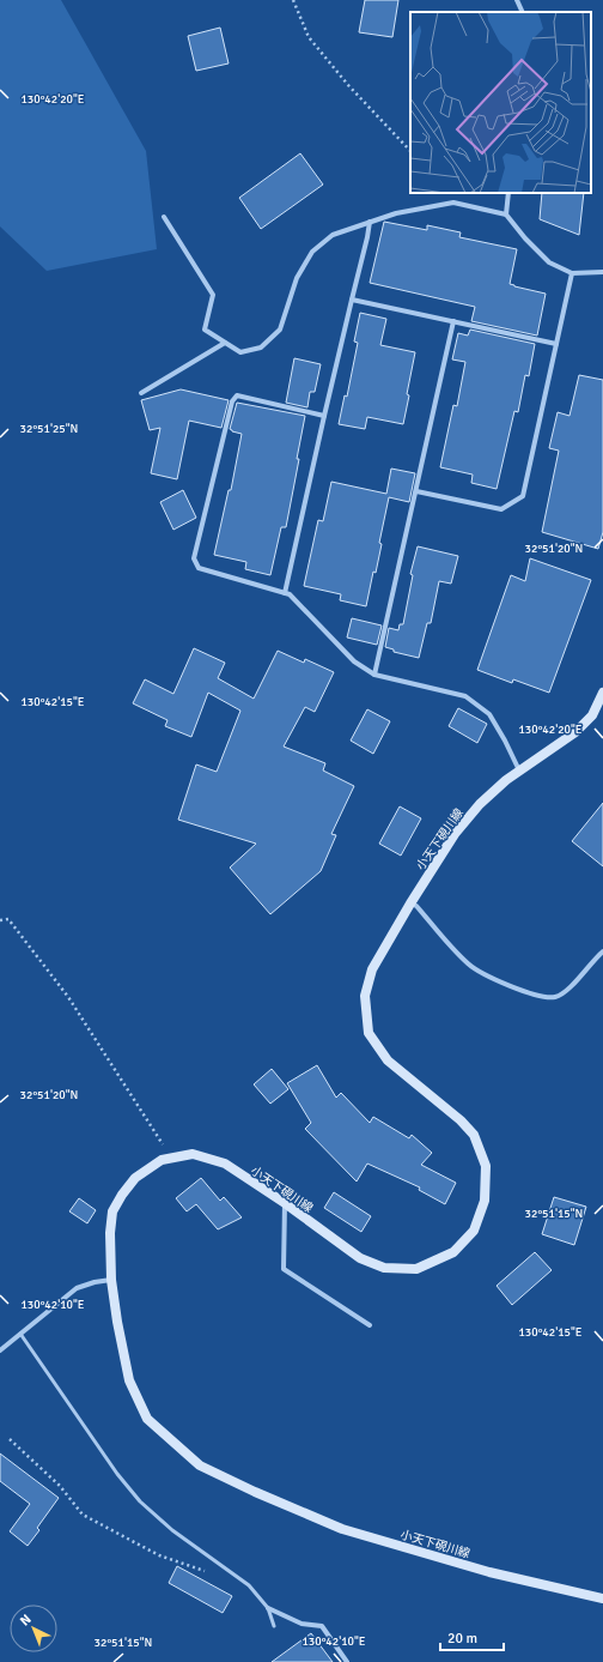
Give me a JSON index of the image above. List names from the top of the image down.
{
  "streets": {
    "main road": ["小天下硯川線"]
  },
  "scale_bar": "20 m",
  "north": "top left",
  "coordinates": [
    "130°42'20\"E",
    "32°51'25\"N",
    "32°51'20\"N",
    "130°42'15\"E",
    "32°51'15\"N",
    "130°42'10\"E"
  ]
}
